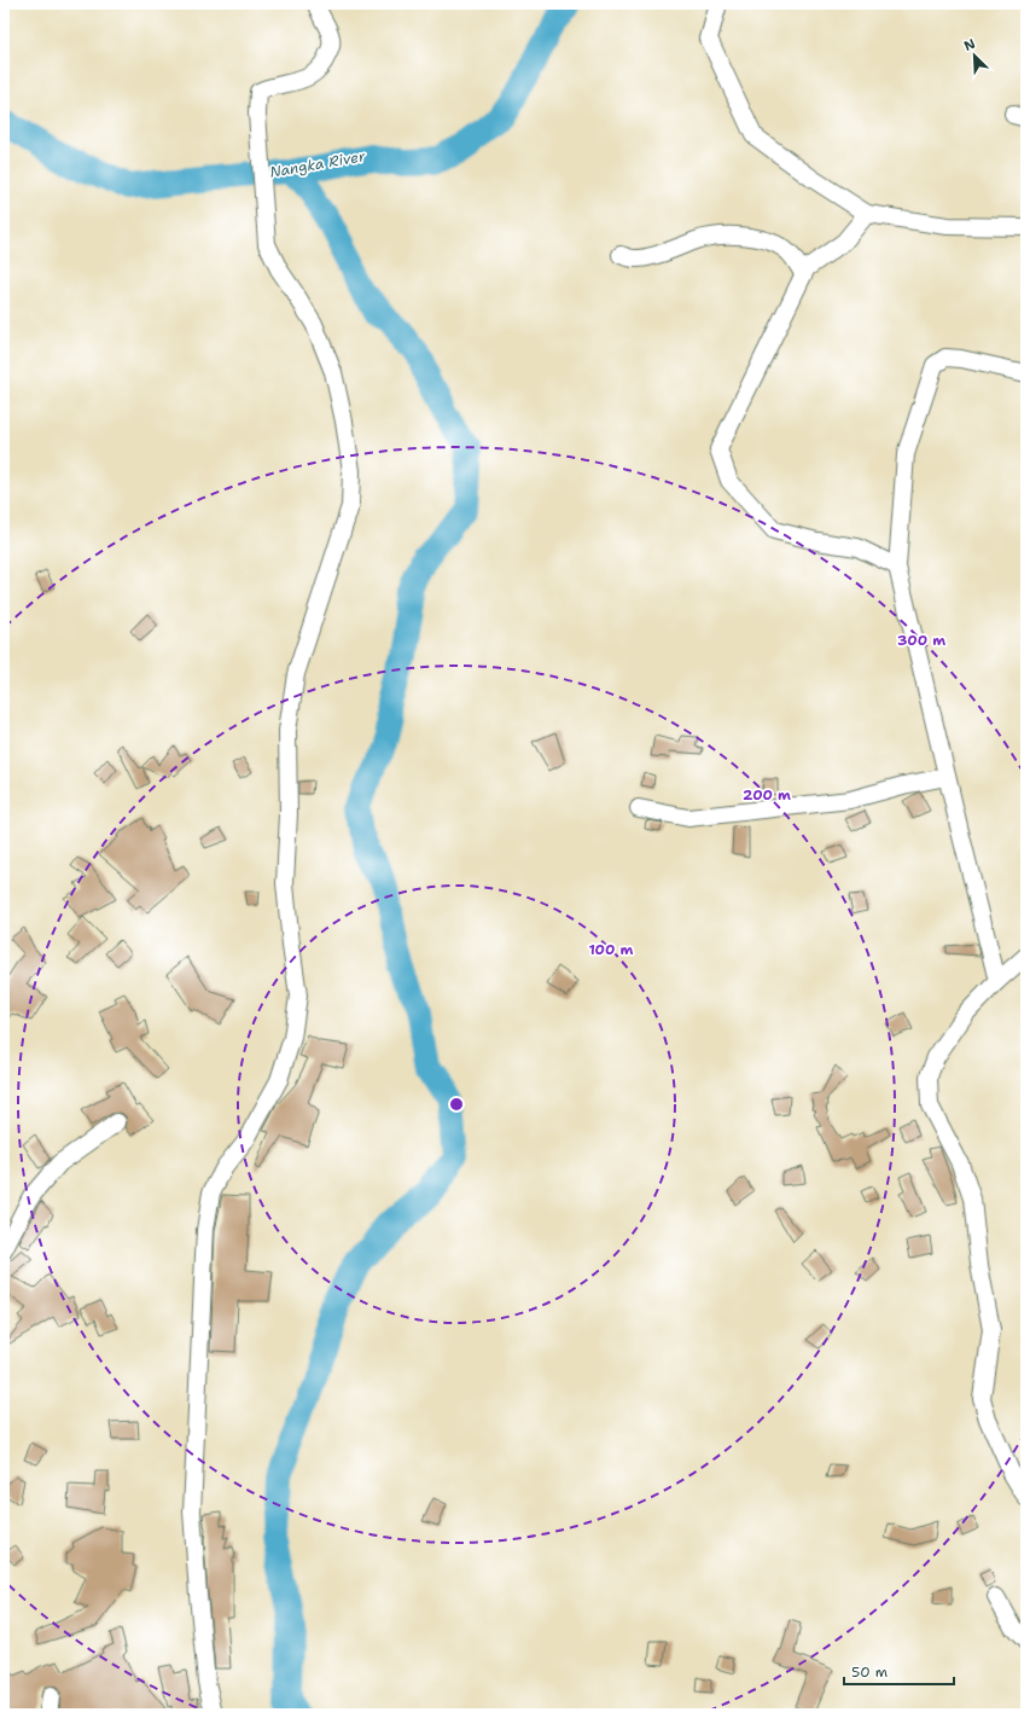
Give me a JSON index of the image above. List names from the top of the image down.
{
  "water": ["Nangka River"],
  "scale_bar": "50 m",
  "north": "top left",
  "rings": ["300 m", "200 m", "100 m"]
}
